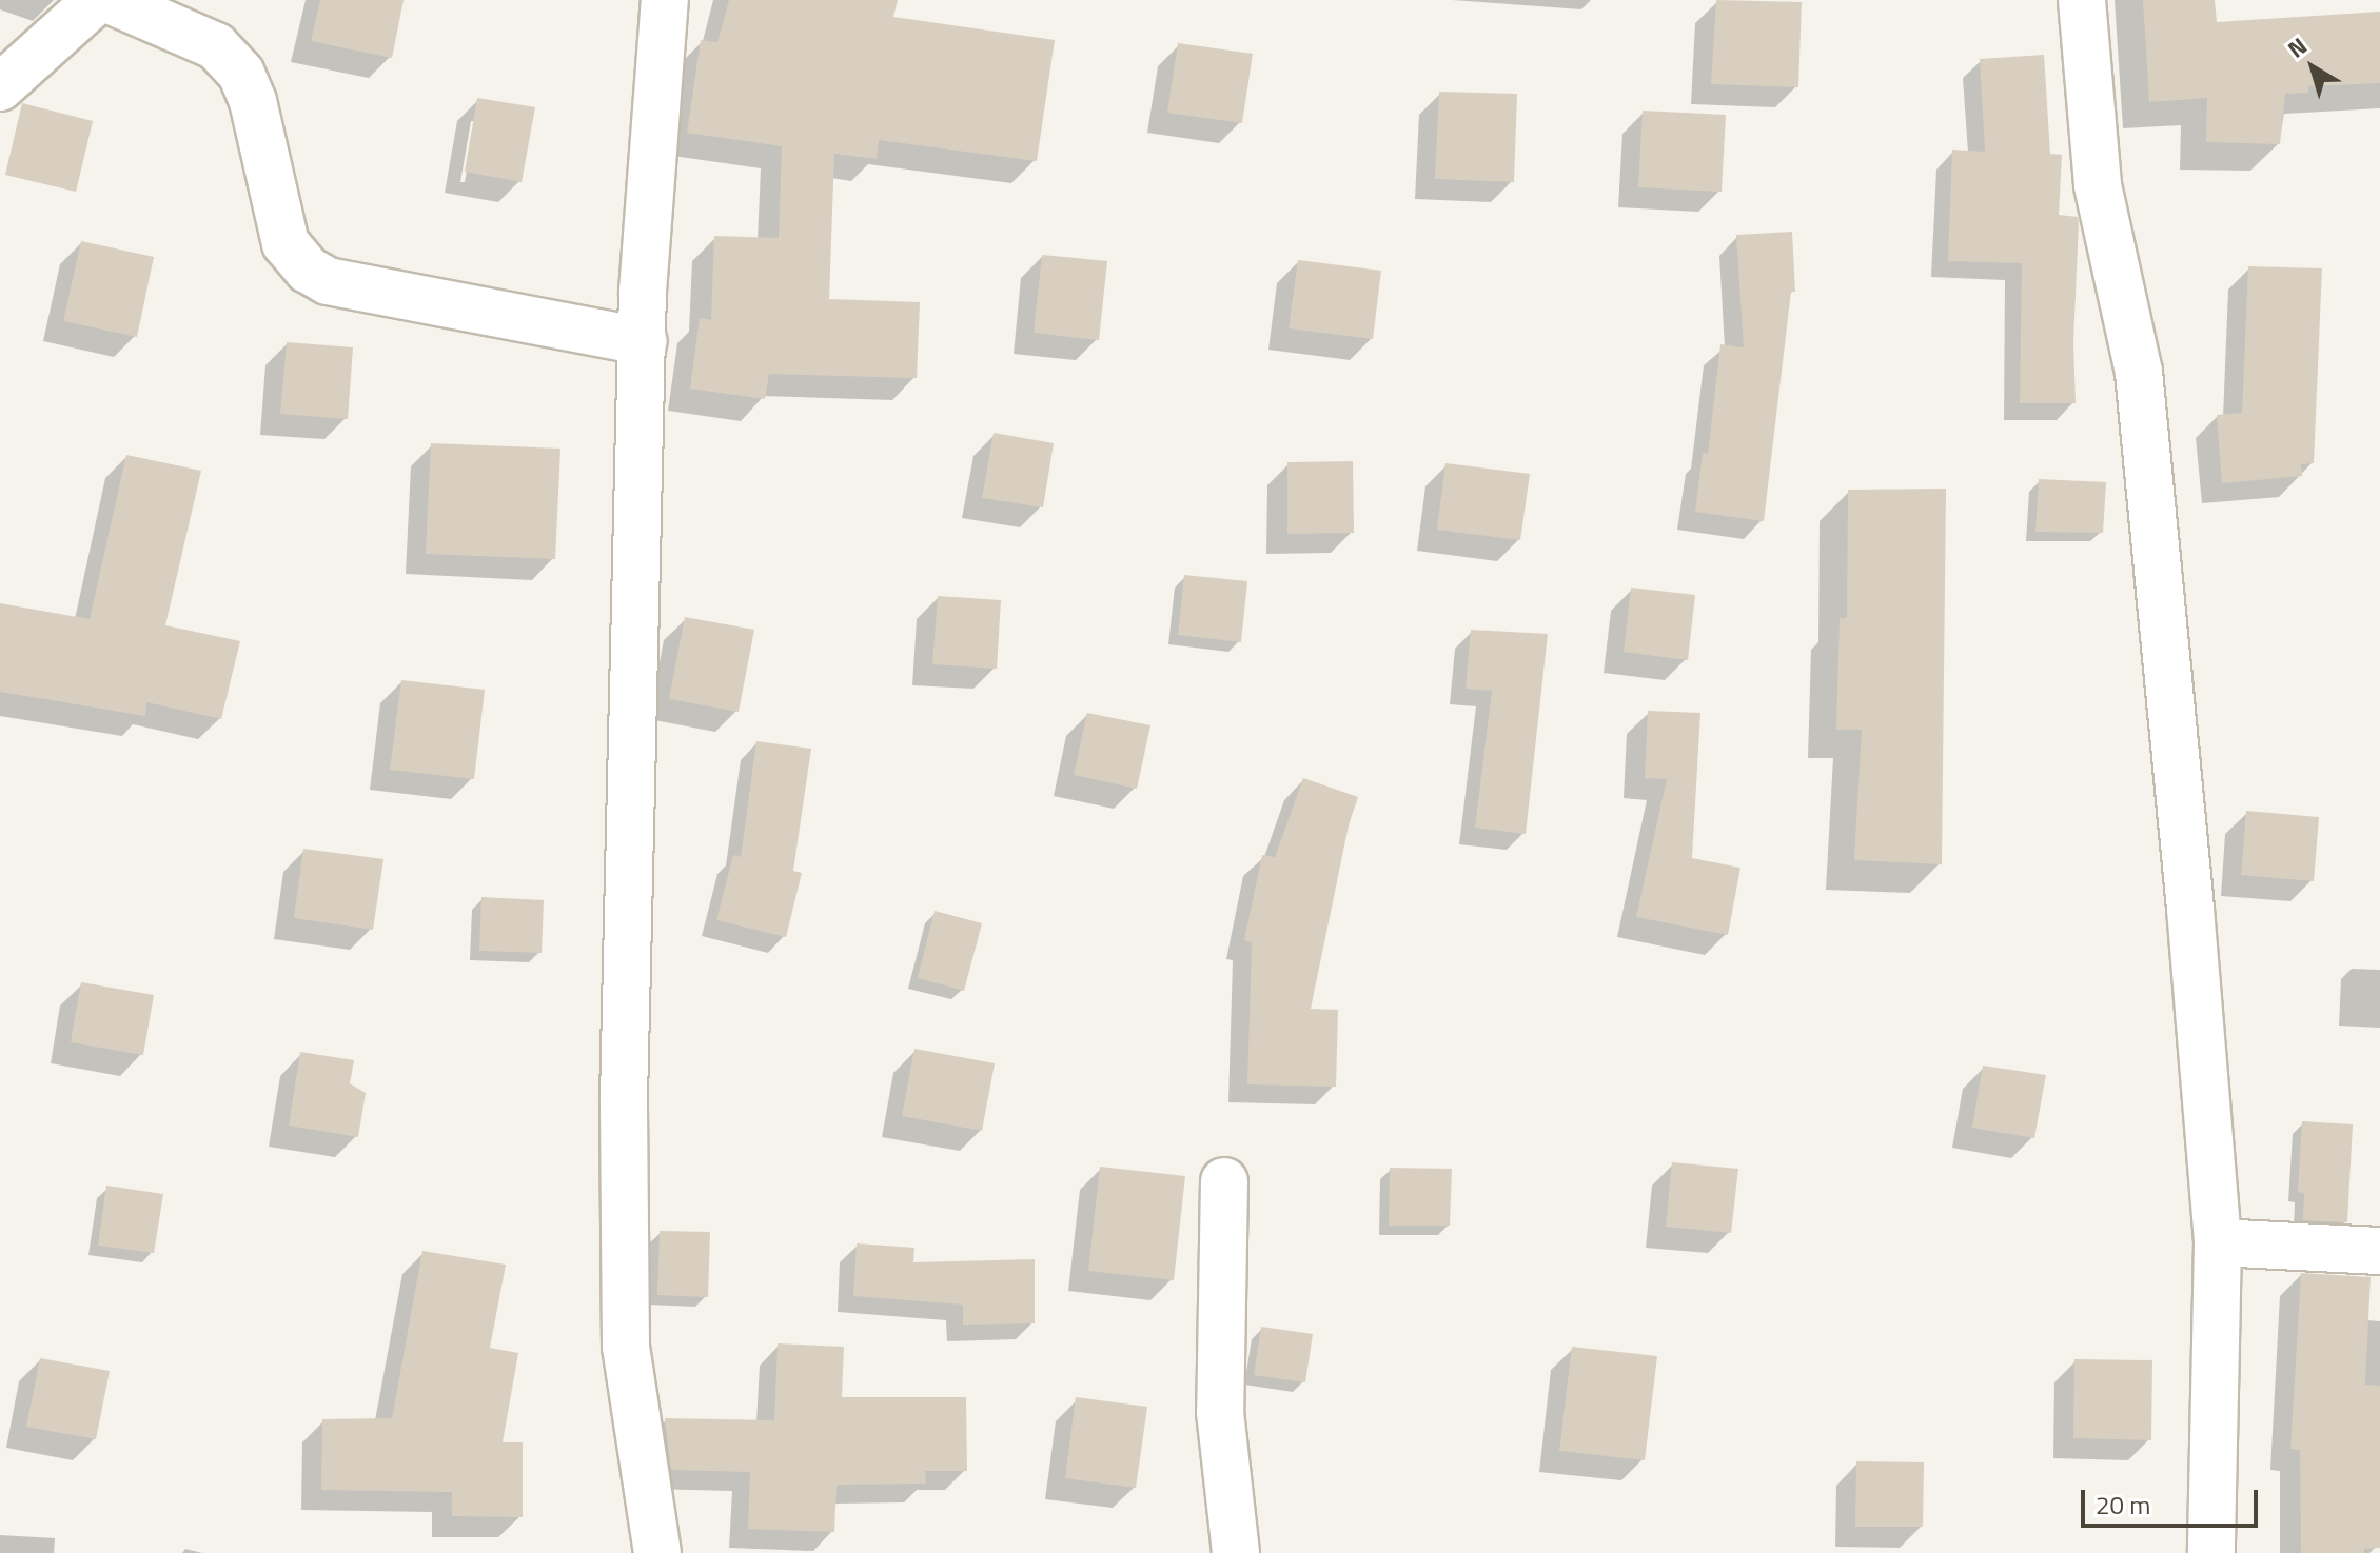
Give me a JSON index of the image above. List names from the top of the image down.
{
  "scale_bar": "20 m",
  "north": "top left"
}
